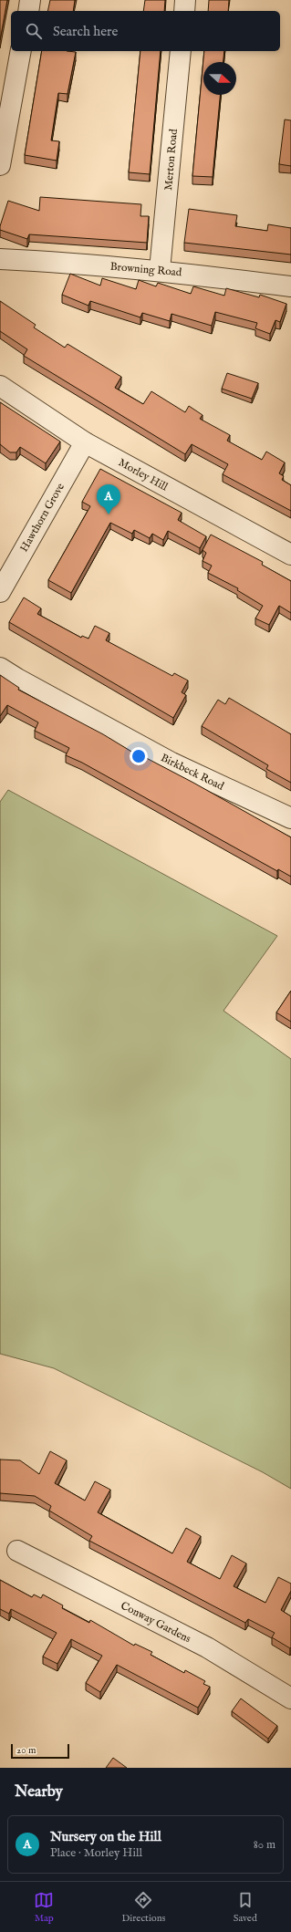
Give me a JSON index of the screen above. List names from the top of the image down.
{
  "streets": {
    "street": [
      "Merton Road",
      "Browning Road",
      "Morley Hill",
      "Hawthorn Grove",
      "Birkbeck Road",
      "Conway Gardens"
    ]
  },
  "crossings": [
    ["Merton Road", "Browning Road"],
    ["Morley Hill", "Hawthorn Grove"]
  ],
  "scale_bar": "20 m",
  "north": "right",
  "page": {
    "search": "Search here",
    "pins": "A",
    "scale": "20 m",
    "heading": "Nearby",
    "list": [
      {
        "mark": "A",
        "name": "Nursery on the Hill",
        "note": "Place · Morley Hill",
        "value": "80 m"
      }
    ],
    "nav": ["Map", "Directions", "Saved"]
  }
}
